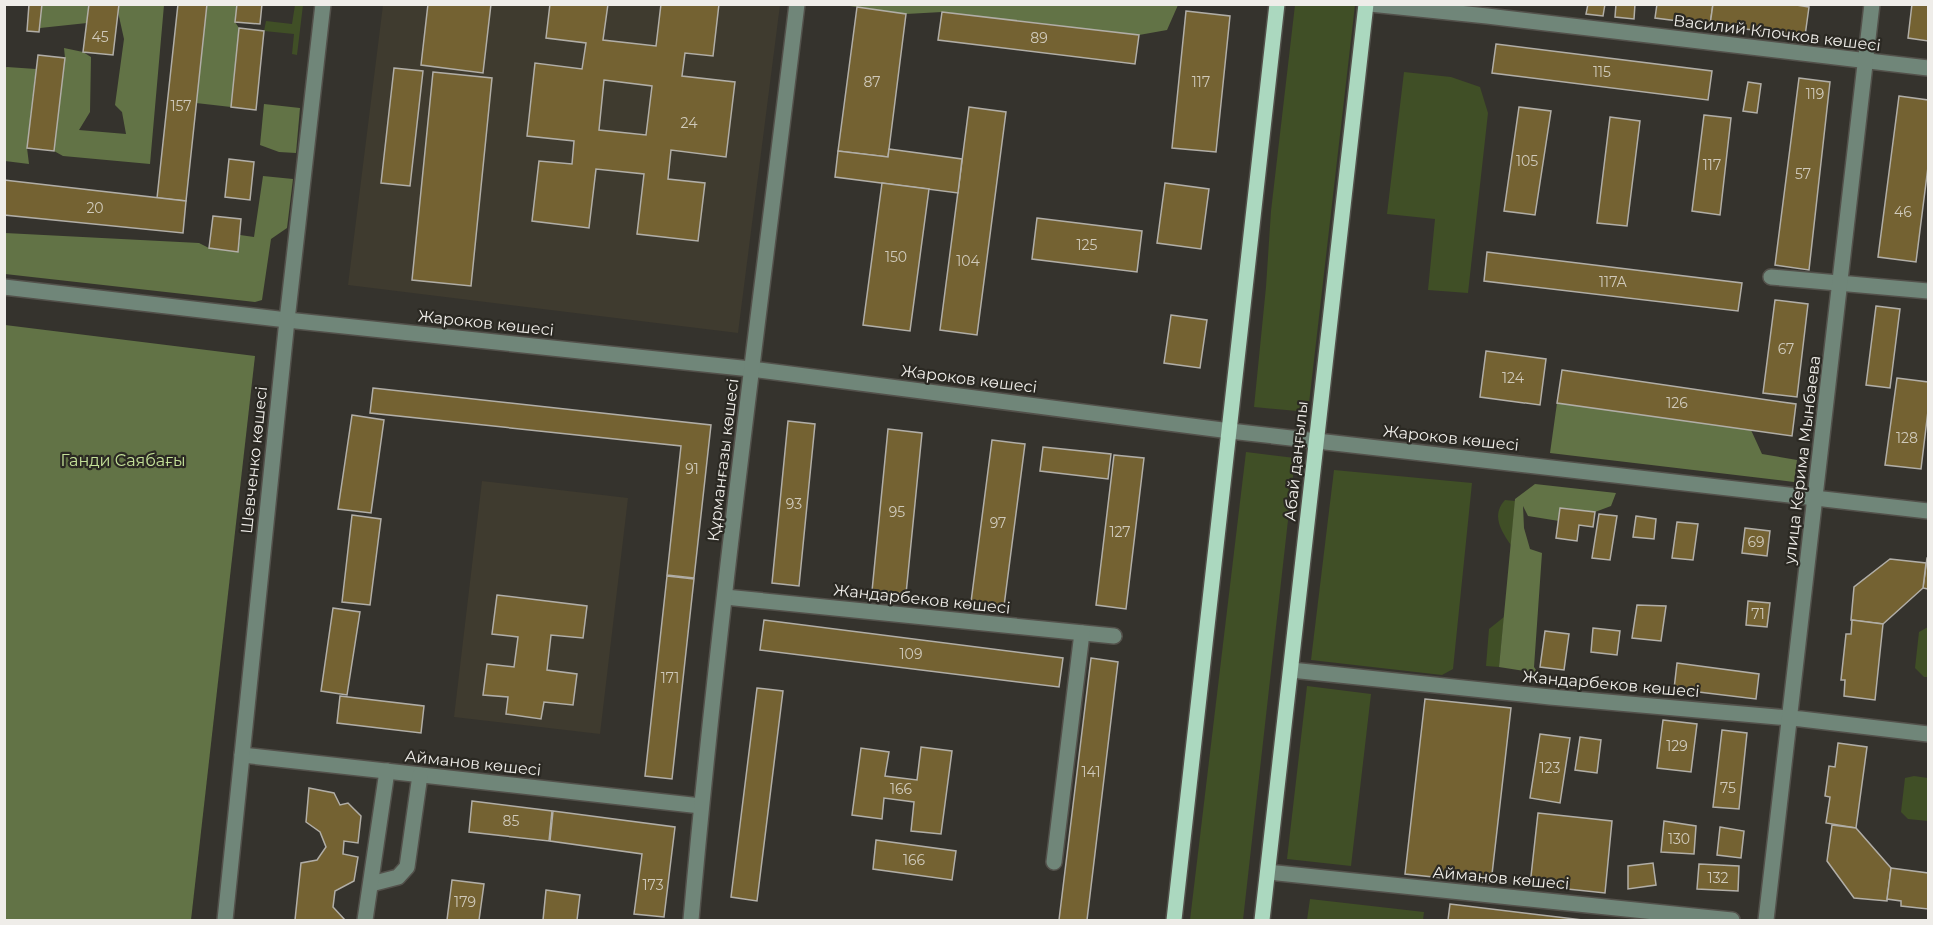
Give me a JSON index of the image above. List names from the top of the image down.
{
  "streets": {
    "main road": ["Абай даңғылы"],
    "street": [
      "Василий Клочков көшесі",
      "Жароков көшесі",
      "Шевченко көшесі",
      "Құрманғазы көшесі",
      "улица Керима Мынбаева",
      "Жандарбеков көшесі",
      "Айманов көшесі"
    ]
  },
  "crossings": [
    ["Василий Клочков көшесі", "улица Керима Мынбаева"],
    ["Василий Клочков көшесі", "Абай даңғылы"],
    ["Жароков көшесі", "Шевченко көшесі"],
    ["Жароков көшесі", "Құрманғазы көшесі"],
    ["Жароков көшесі", "улица Керима Мынбаева"],
    ["Жароков көшесі", "Абай даңғылы"],
    ["Шевченко көшесі", "Айманов көшесі"],
    ["Құрманғазы көшесі", "Жандарбеков көшесі"],
    ["Құрманғазы көшесі", "Айманов көшесі"],
    ["улица Керима Мынбаева", "Жандарбеков көшесі"],
    ["Абай даңғылы", "Жандарбеков көшесі"],
    ["Абай даңғылы", "Айманов көшесі"]
  ],
  "parks": ["Ганди Саябағы"],
  "house_numbers": [
    "45",
    "89",
    "115",
    "87",
    "117",
    "119",
    "157",
    "24",
    "105",
    "117",
    "57",
    "20",
    "46",
    "125",
    "150",
    "104",
    "117А",
    "67",
    "124",
    "126",
    "128",
    "91",
    "93",
    "95",
    "97",
    "127",
    "69",
    "71",
    "109",
    "171",
    "129",
    "123",
    "141",
    "75",
    "166",
    "85",
    "130",
    "166",
    "132",
    "173",
    "179"
  ]
}
